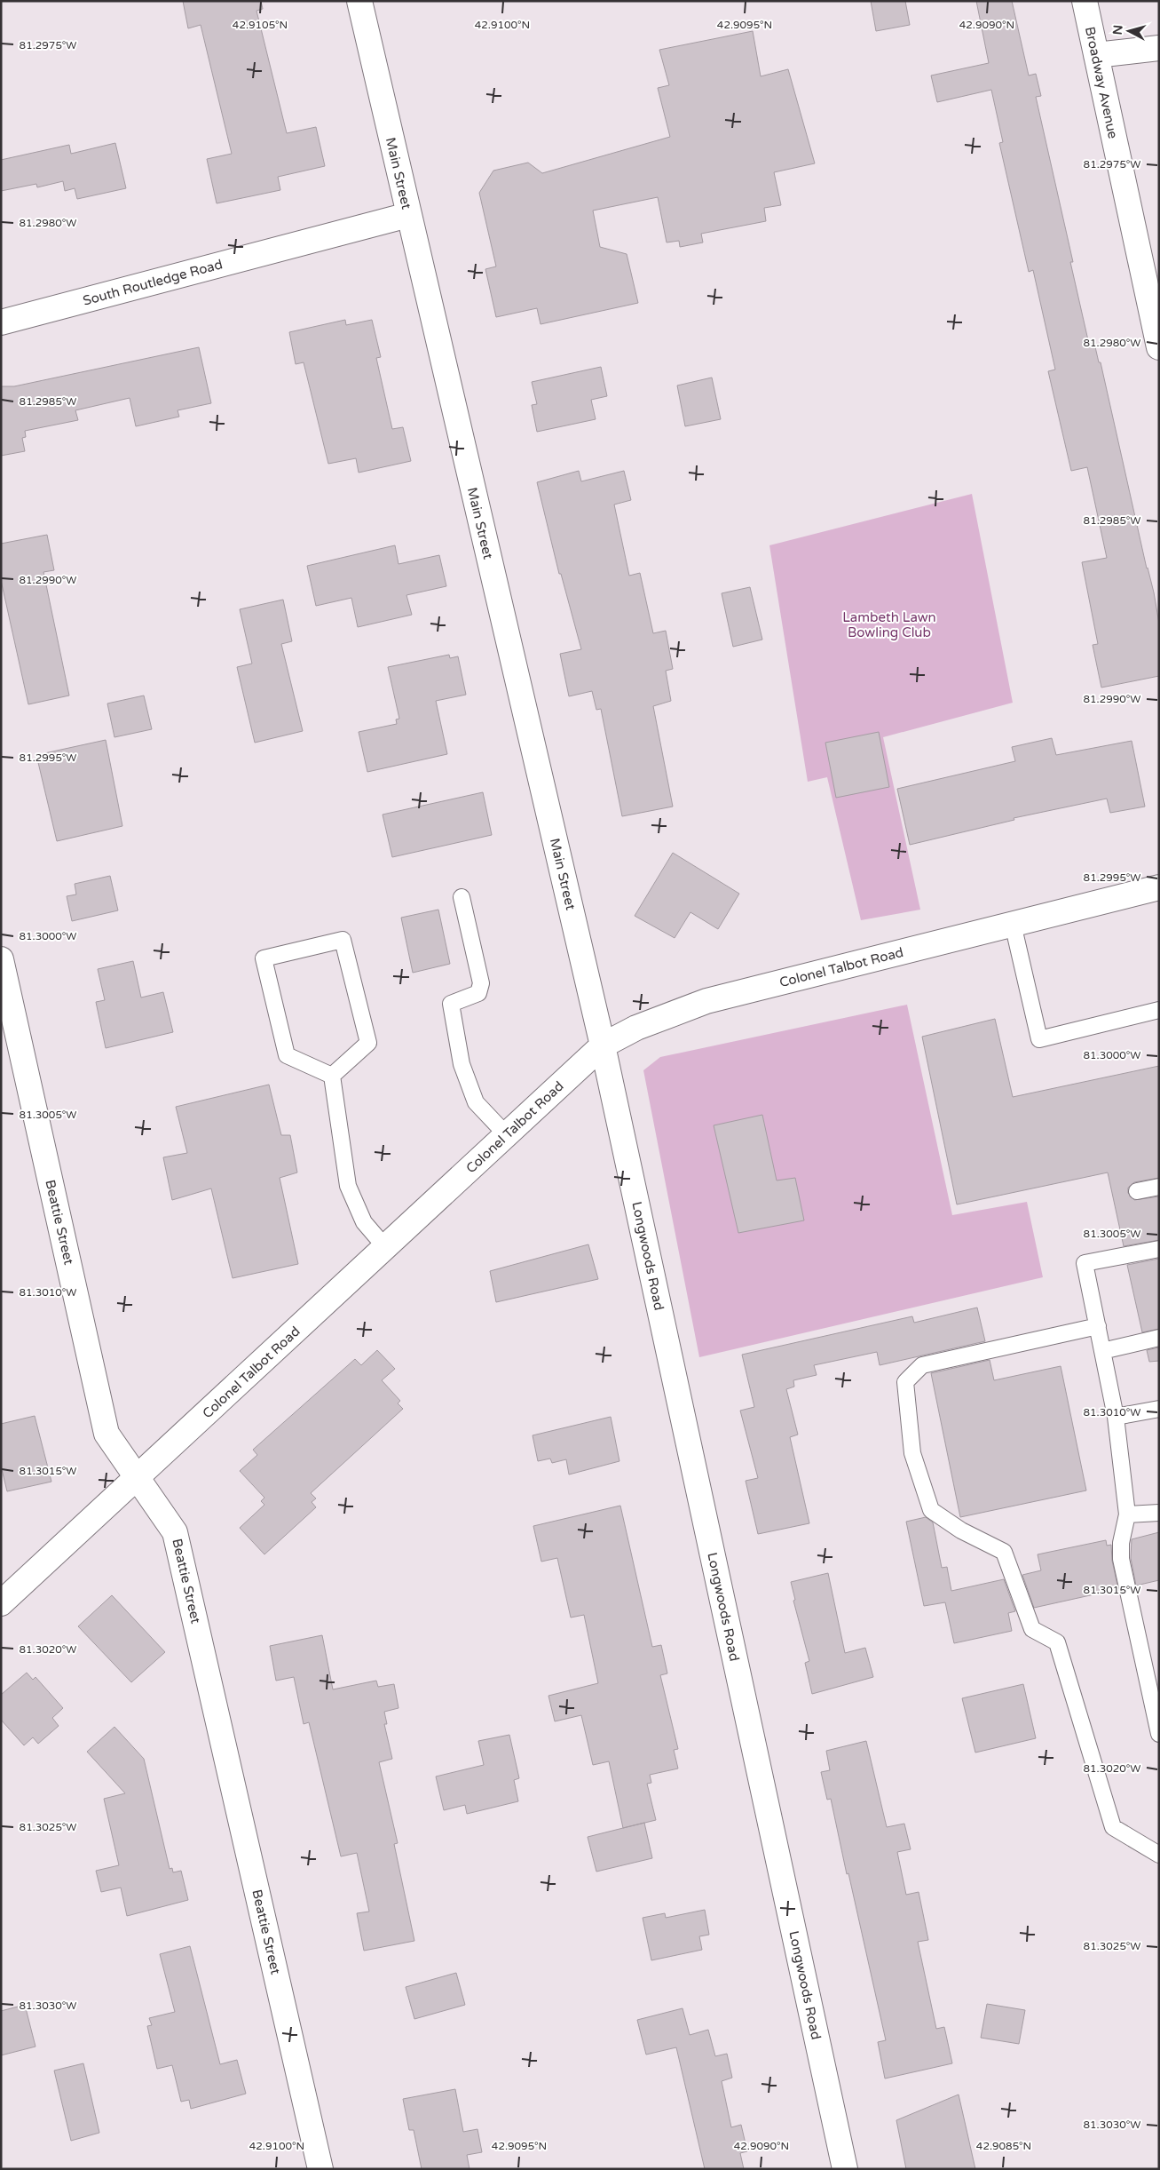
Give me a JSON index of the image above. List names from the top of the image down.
{
  "streets": {
    "main road": [
      "Broadway Avenue",
      "Main Street",
      "South Routledge Road",
      "Colonel Talbot Road",
      "Beattie Street",
      "Longwoods Road"
    ]
  },
  "crossings": [
    ["Main Street", "South Routledge Road"],
    ["Main Street", "Colonel Talbot Road"],
    ["Main Street", "Longwoods Road"],
    ["Colonel Talbot Road", "Beattie Street"],
    ["Colonel Talbot Road", "Longwoods Road"]
  ],
  "parks": ["Lambeth Lawn Bowling Club"],
  "north": "left",
  "coordinates": [
    "42.9105°N",
    "42.9100°N",
    "42.9095°N",
    "42.9090°N",
    "81.2975°W",
    "81.2980°W",
    "81.2985°W",
    "81.2990°W",
    "81.2995°W",
    "81.3000°W",
    "81.3005°W",
    "81.3010°W",
    "81.3015°W",
    "81.3020°W",
    "81.3025°W",
    "81.3030°W",
    "42.9085°N"
  ]
}
